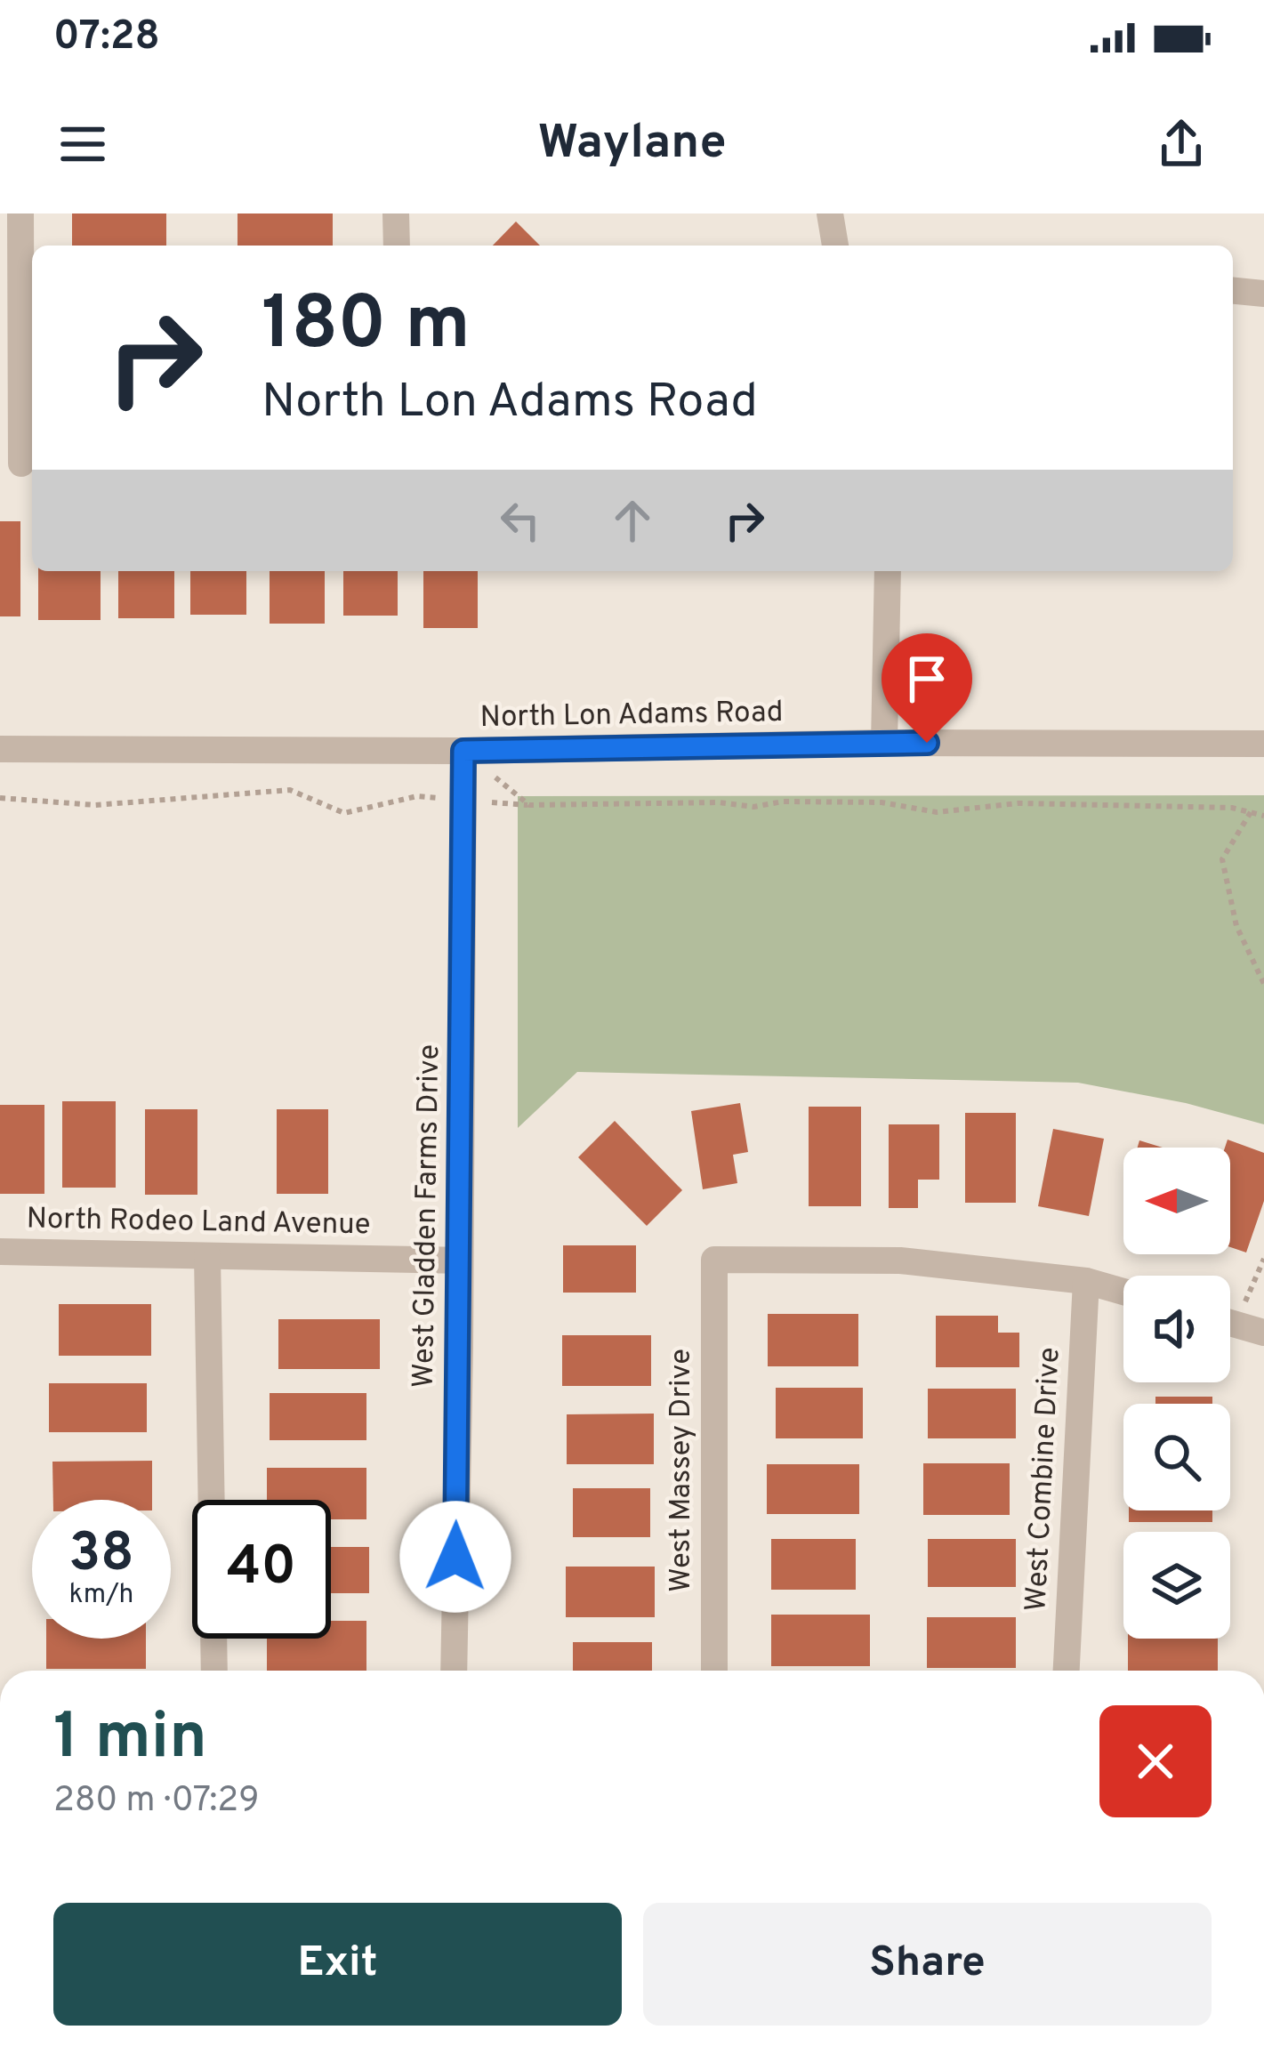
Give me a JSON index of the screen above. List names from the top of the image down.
{
  "streets": {
    "street": [
      "North Lon Adams Road",
      "West Gladden Farms Drive",
      "North Rodeo Land Avenue",
      "West Massey Drive",
      "West Combine Drive"
    ]
  },
  "crossings": [
    ["North Lon Adams Road", "West Gladden Farms Drive"],
    ["West Gladden Farms Drive", "North Rodeo Land Avenue"],
    ["West Massey Drive", "West Combine Drive"]
  ],
  "north": "left",
  "page": {
    "status": "07:28",
    "header": "Waylane",
    "turn": ["180 m", "North Lon Adams Road"],
    "speed": "38 km/h",
    "limit": "40",
    "heading": ["1 min", "280 m · 07:29"],
    "buttons": ["Exit", "Share"]
  }
}
